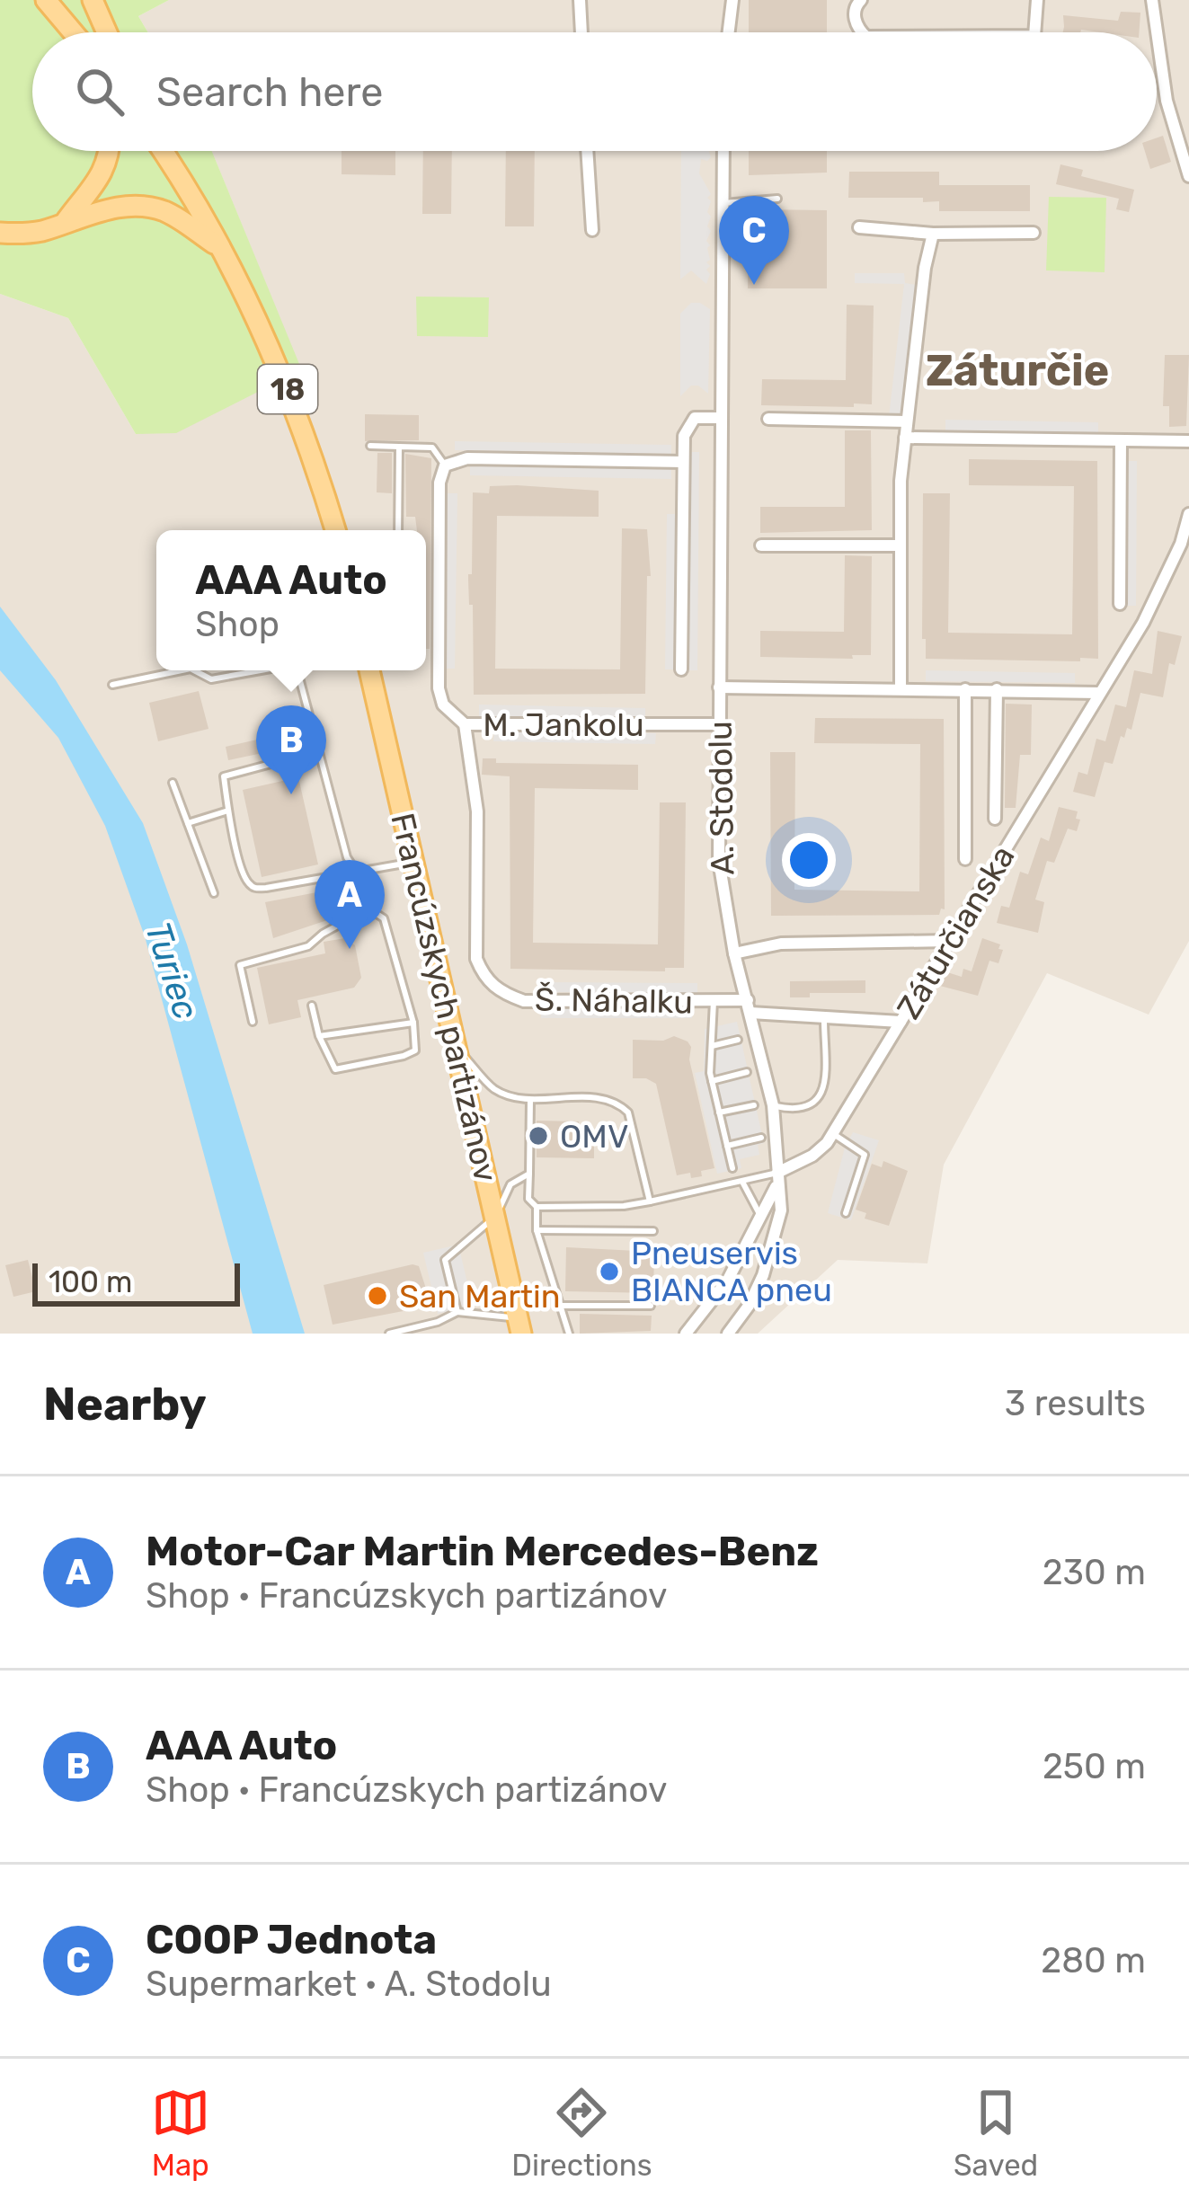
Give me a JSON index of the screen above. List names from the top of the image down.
{
  "streets": {
    "main road": ["18", "Francúzskych partizánov"],
    "street": [
      "M. Jankolu",
      "A. Stodolu",
      "Záturčianska",
      "Š. Náhalku"
    ]
  },
  "crossings": [
    ["M. Jankolu", "A. Stodolu"],
    ["M. Jankolu", "Š. Náhalku"],
    ["A. Stodolu", "Záturčianska"],
    ["A. Stodolu", "Š. Náhalku"],
    ["Záturčianska", "Š. Náhalku"]
  ],
  "districts": ["Záturčie"],
  "water": ["Turiec"],
  "places": ["OMV", "Pneuservis BIANCA pneu", "San Martin"],
  "scale_bar": "100 m",
  "page": {
    "search": "Search here",
    "pins": ["C", "B", "A"],
    "popup": ["AAA Auto", "Shop"],
    "scale": "100 m",
    "heading": ["Nearby", "3 results"],
    "list": [
      {
        "mark": "A",
        "name": "Motor-Car Martin Mercedes-Benz",
        "note": "Shop · Francúzskych partizánov",
        "value": "230 m"
      },
      {
        "mark": "B",
        "name": "AAA Auto",
        "note": "Shop · Francúzskych partizánov",
        "value": "250 m"
      },
      {
        "mark": "C",
        "name": "COOP Jednota",
        "note": "Supermarket · A. Stodolu",
        "value": "280 m"
      }
    ],
    "nav": ["Map", "Directions", "Saved"]
  }
}
